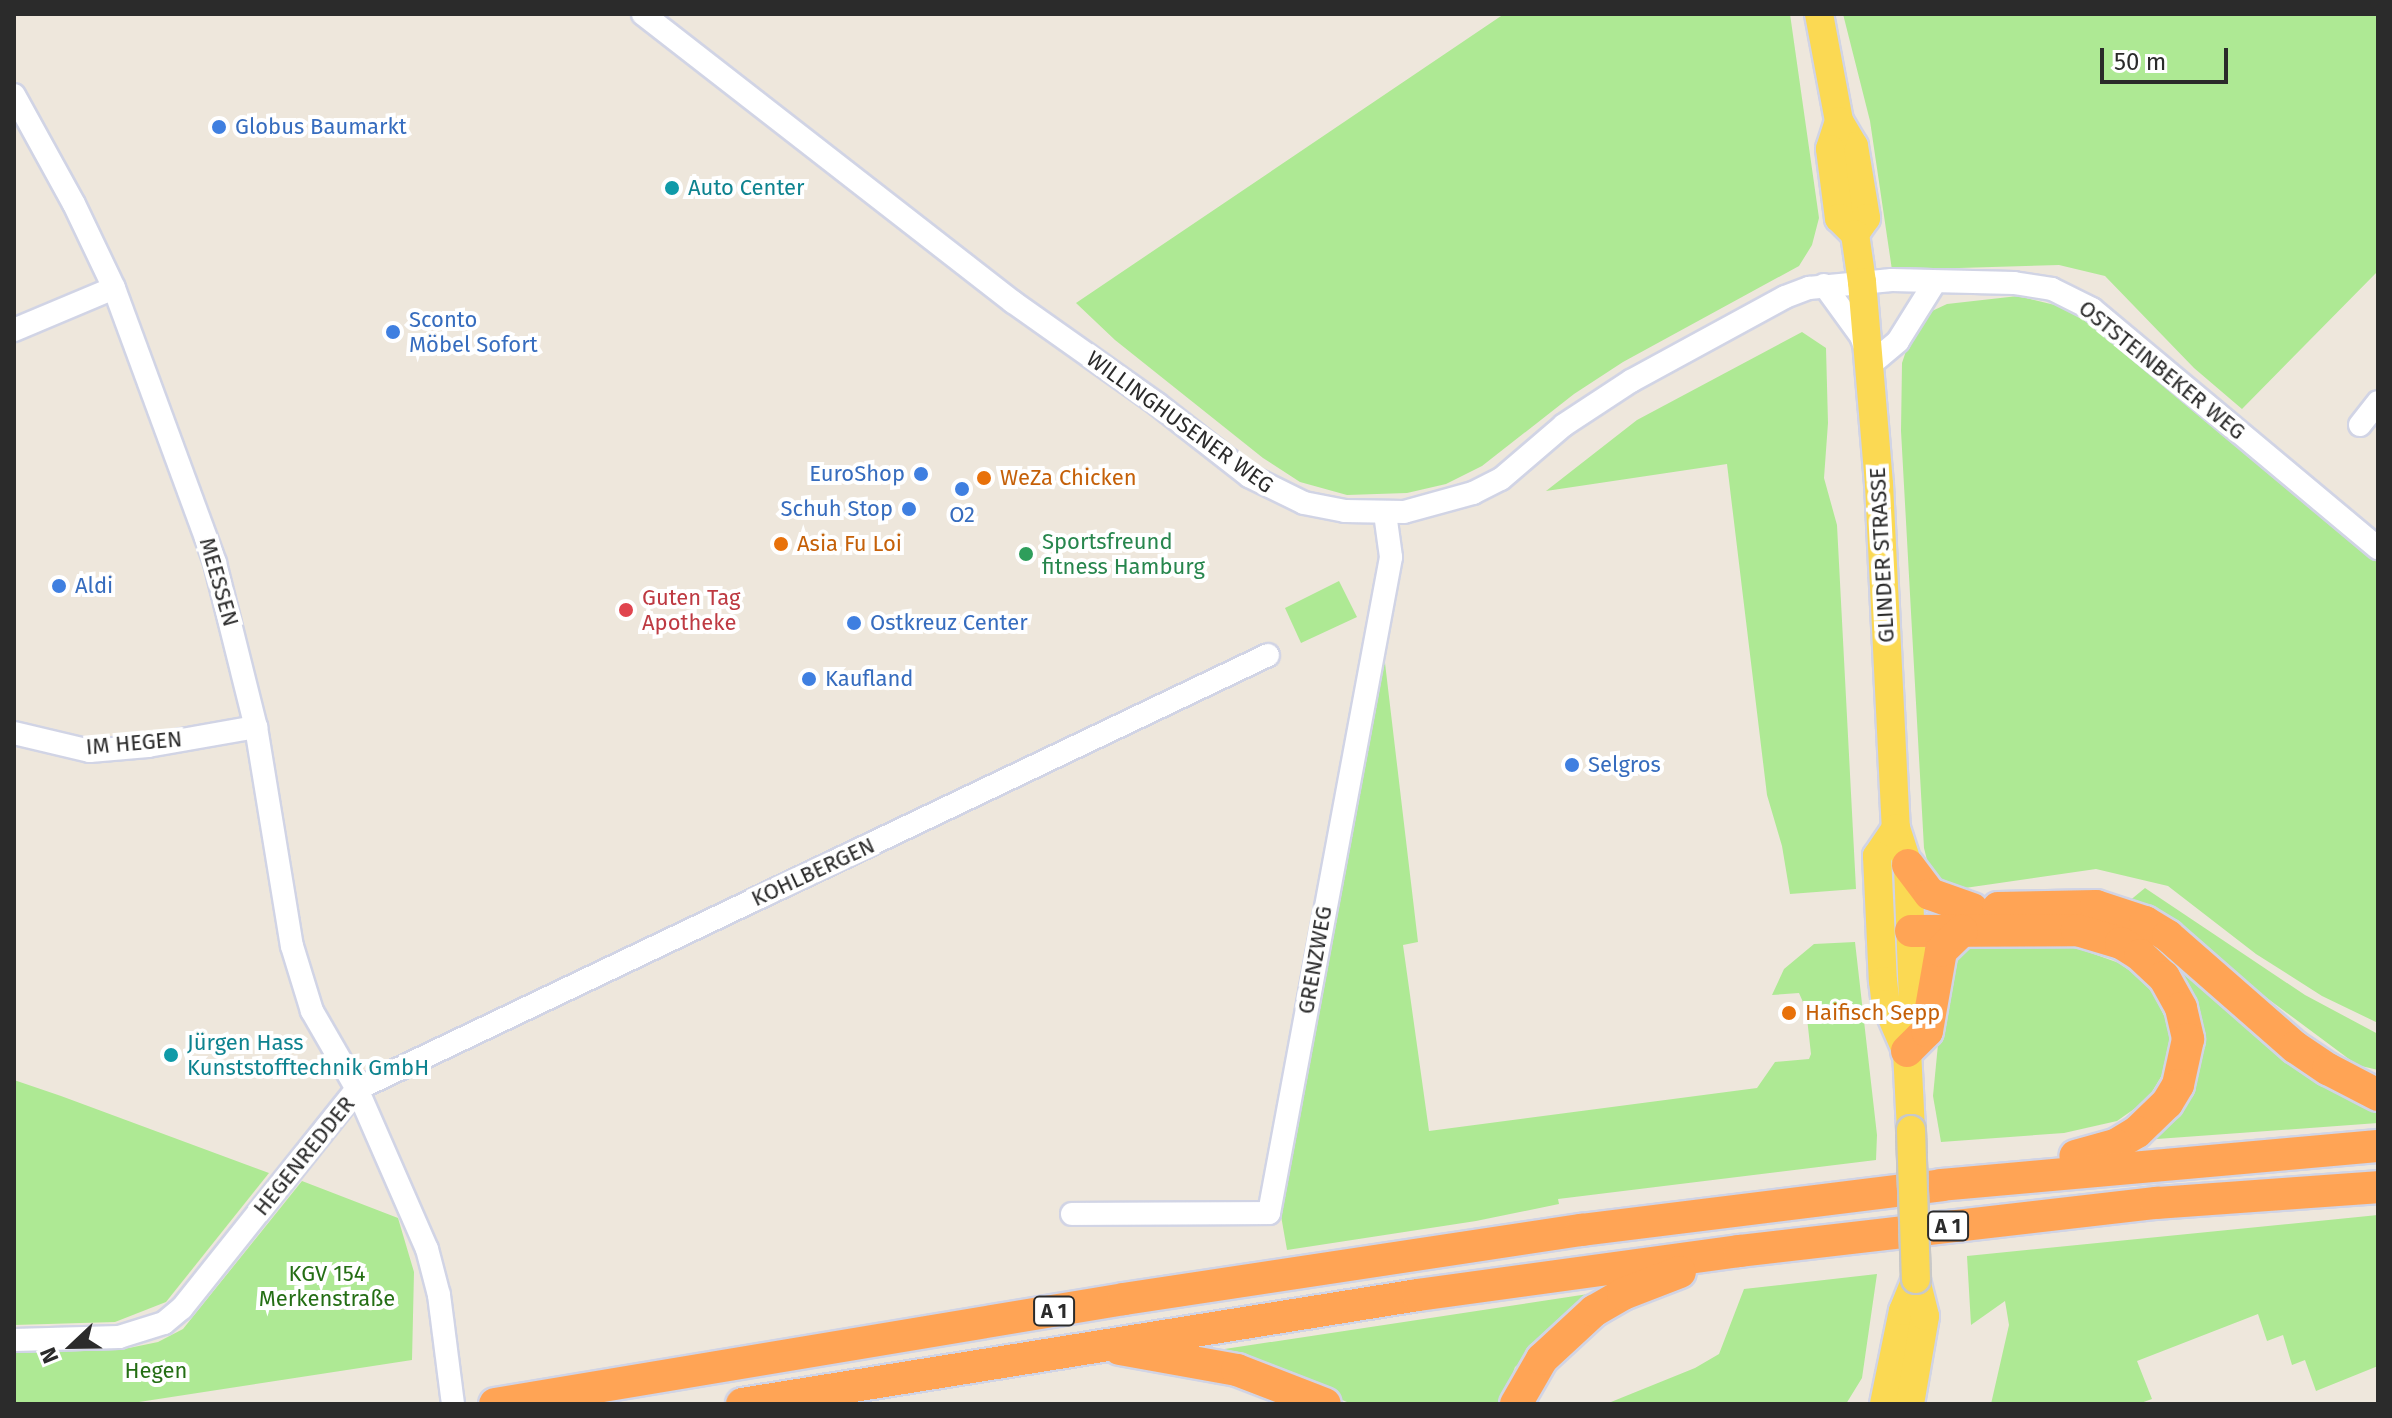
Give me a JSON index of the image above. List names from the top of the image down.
{
  "streets": {
    "highway": ["A 1"],
    "main road": ["GLINDER STRASSE"],
    "street": [
      "OSTSTEINBEKER WEG",
      "WILLINGHUSENER WEG",
      "MEESSEN",
      "IM HEGEN",
      "KOHLBERGEN",
      "GRENZWEG",
      "HEGENREDDER"
    ]
  },
  "crossings": [
    ["OSTSTEINBEKER WEG", "WILLINGHUSENER WEG"],
    ["OSTSTEINBEKER WEG", "GLINDER STRASSE"],
    ["WILLINGHUSENER WEG", "GLINDER STRASSE"],
    ["WILLINGHUSENER WEG", "GRENZWEG"],
    ["MEESSEN", "IM HEGEN"],
    ["MEESSEN", "KOHLBERGEN"],
    ["MEESSEN", "HEGENREDDER"],
    ["KOHLBERGEN", "HEGENREDDER"]
  ],
  "parks": ["KGV 154 Merkenstraße", "Hegen"],
  "places": [
    "Globus Baumarkt",
    "Auto Center",
    "Sconto Möbel Sofort",
    "EuroShop",
    "WeZa Chicken",
    "O2",
    "Schuh Stop",
    "Asia Fu Loi",
    "Sportsfreund fitness Hamburg",
    "Aldi",
    "Guten Tag Apotheke",
    "Ostkreuz Center",
    "Kaufland",
    "Selgros",
    "Haifisch Sepp",
    "Jürgen Hass Kunststofftechnik GmbH"
  ],
  "scale_bar": "50 m",
  "north": "left"
}
